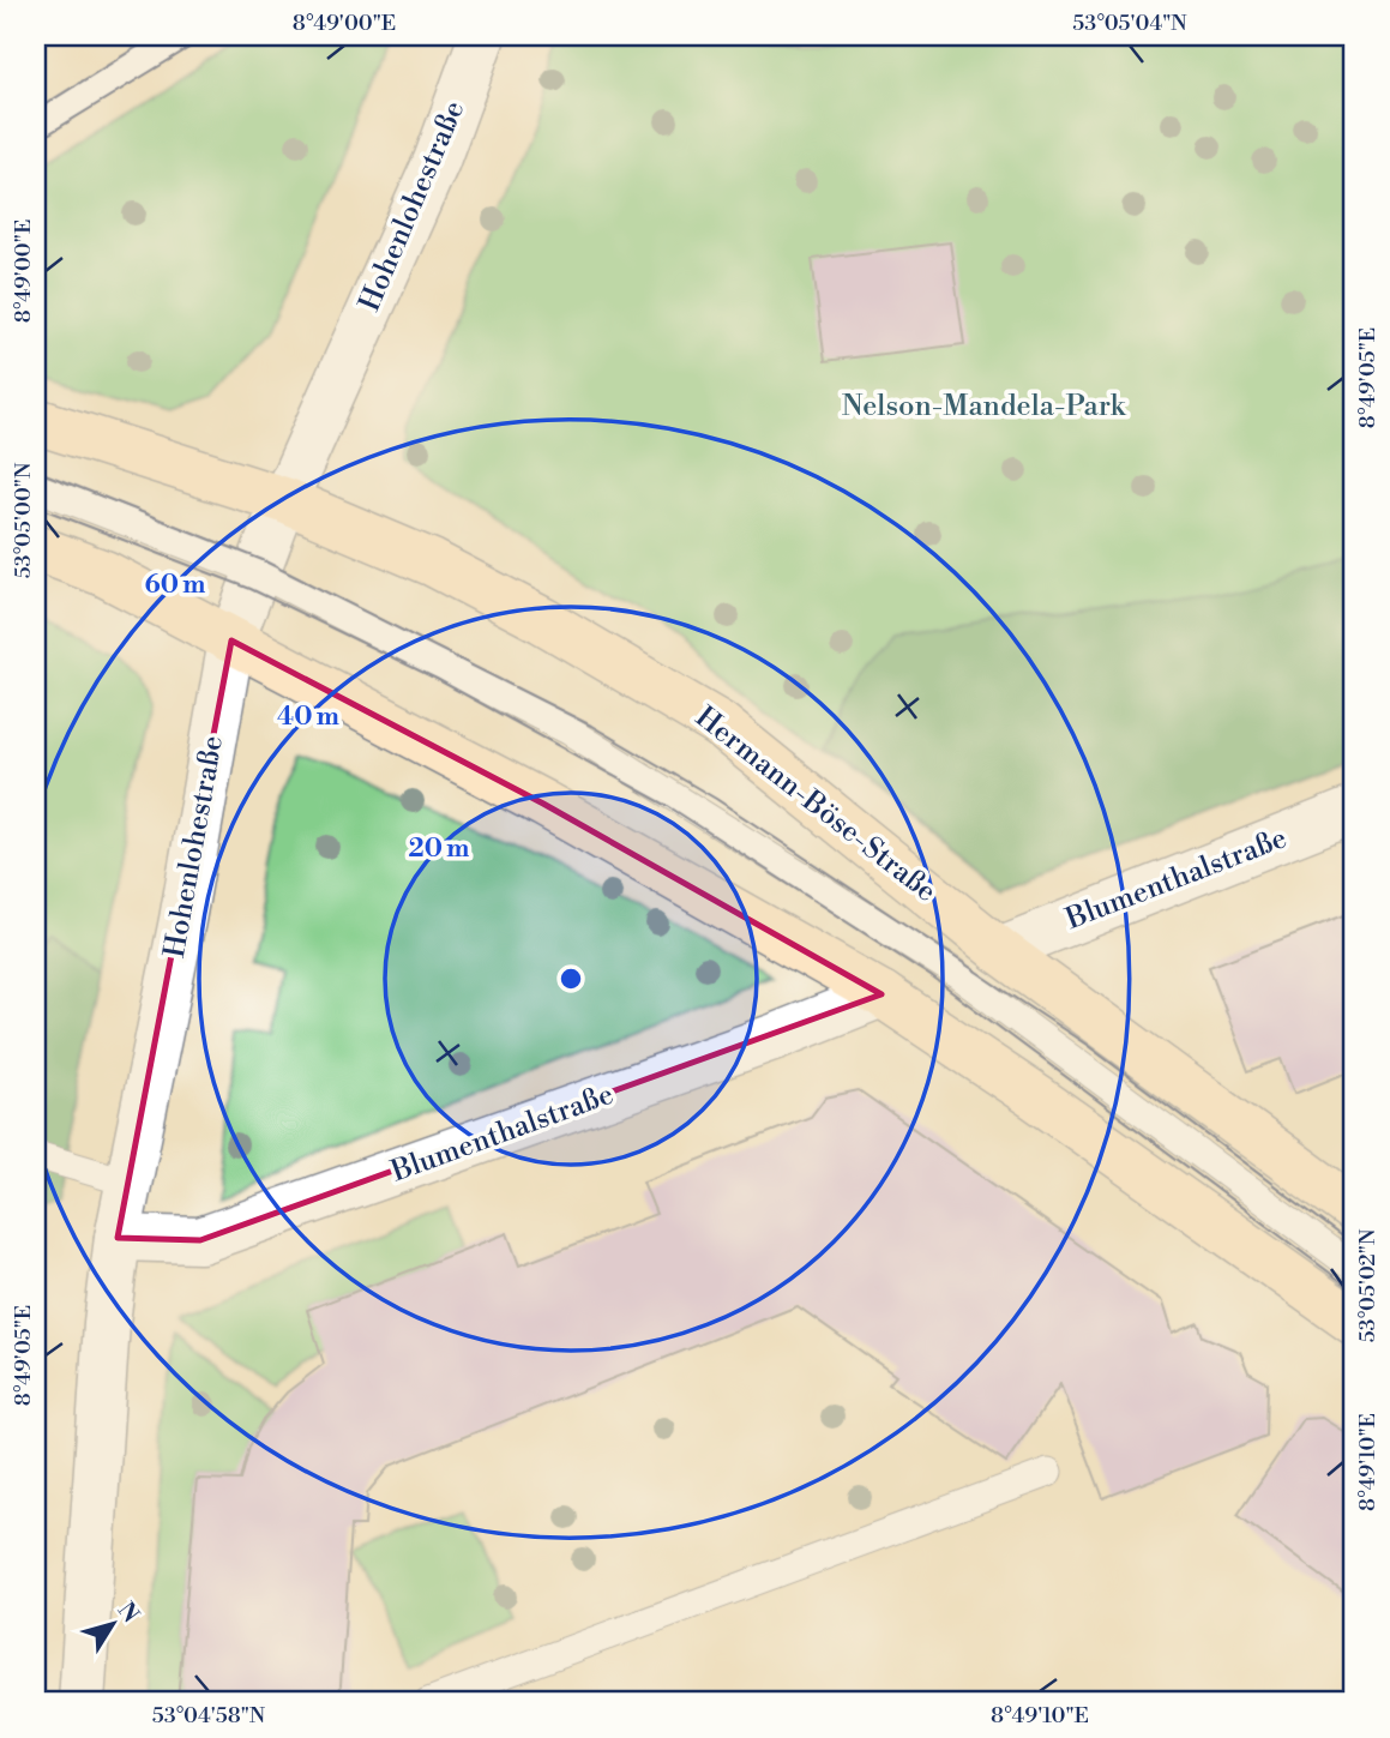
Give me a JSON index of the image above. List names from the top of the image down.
{
  "streets": {
    "main road": ["Hermann-Böse-Straße"],
    "street": ["Hohenlohestraße", "Blumenthalstraße"]
  },
  "crossings": [
    ["Hohenlohestraße", "Hermann-Böse-Straße"],
    ["Hohenlohestraße", "Blumenthalstraße"],
    ["Hermann-Böse-Straße", "Blumenthalstraße"]
  ],
  "parks": ["Nelson-Mandela-Park"],
  "north": "top right",
  "coordinates": [
    "8°49'00\"E",
    "53°05'04\"N",
    "8°49'05\"E",
    "53°05'00\"N",
    "53°05'02\"N",
    "8°49'10\"E",
    "53°04'58\"N"
  ],
  "rings": ["60 m", "40 m", "20 m"]
}
